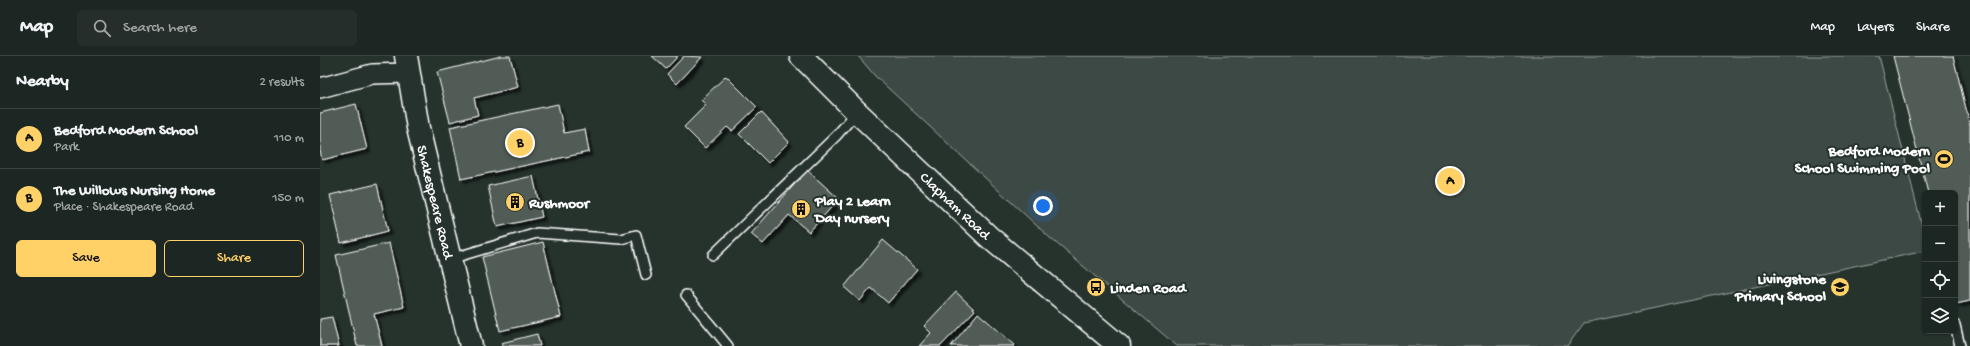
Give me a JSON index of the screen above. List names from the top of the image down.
{
  "streets": {
    "main road": ["Shakespeare Road", "Clapham Road"]
  },
  "places": {
    "sports": ["Bedford Modern School Swimming Pool"],
    "building": ["Rushmoor", "Play 2 Learn Day nursery"],
    "bus stop": ["Linden Road"],
    "school or university": ["Livingstone Primary School"]
  },
  "page": {
    "header": "Map",
    "search": "Search here",
    "nav": ["Map", "Layers", "Share"],
    "heading": ["Nearby", "2 results"],
    "list": [
      {
        "mark": "A",
        "name": "Bedford Modern School",
        "note": "Park",
        "value": "110 m"
      },
      {
        "mark": "B",
        "name": "The Willows Nursing Home",
        "note": "Place · Shakespeare Road",
        "value": "150 m"
      }
    ],
    "pins": ["B", "A"],
    "map_buttons": ["+", "−"],
    "buttons": ["Save", "Share"]
  }
}
